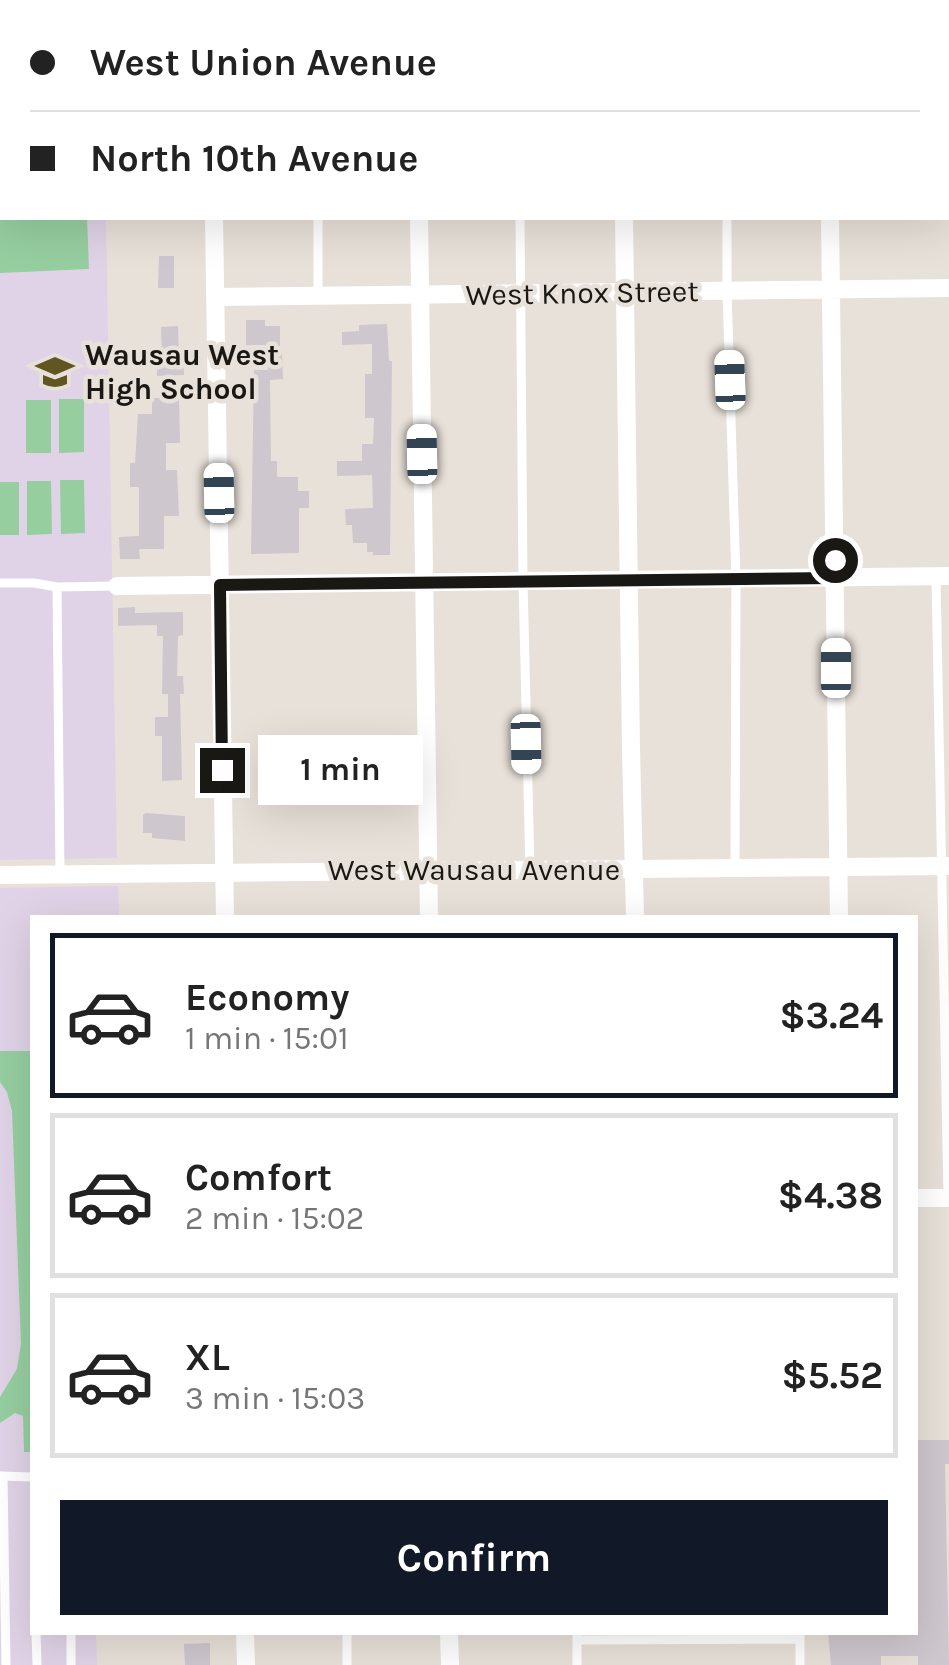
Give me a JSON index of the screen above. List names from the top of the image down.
{
  "streets": {
    "street": ["West Knox Street", "West Wausau Avenue"]
  },
  "places": {
    "school or university": ["Wausau West High School"]
  },
  "page": {
    "banner": ["West Union Avenue", "North 10th Avenue"],
    "bubble": "1 min",
    "list": [
      {
        "name": "Economy",
        "note": "1 min · 15:01",
        "value": "$3.24"
      },
      {
        "name": "Comfort",
        "note": "2 min · 15:02",
        "value": "$4.38"
      },
      {
        "name": "XL",
        "note": "3 min · 15:03",
        "value": "$5.52"
      }
    ],
    "buttons": "Confirm"
  }
}
